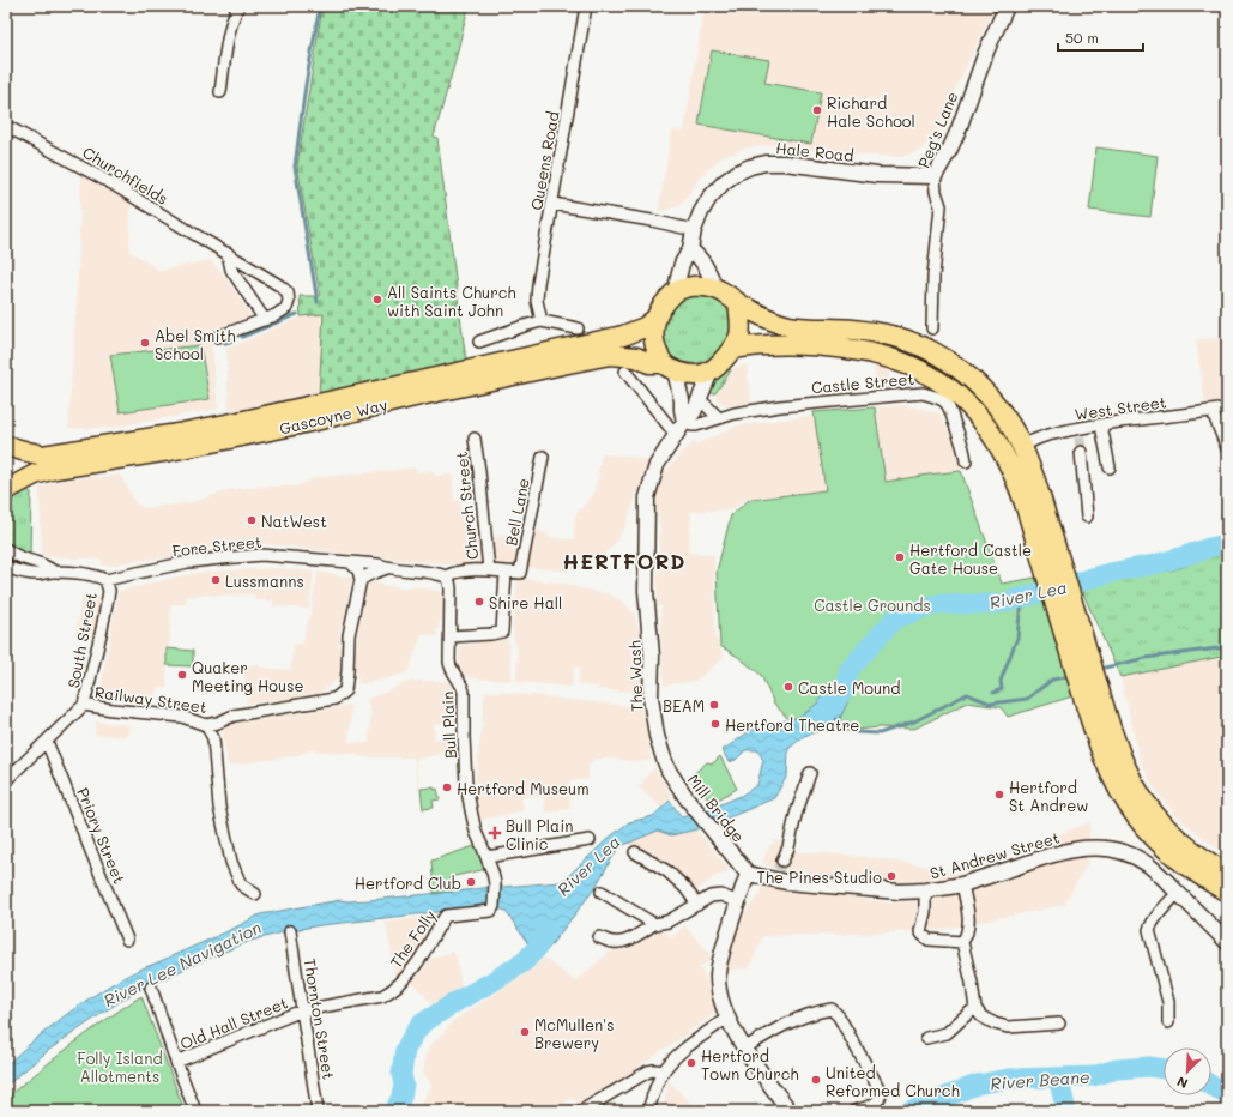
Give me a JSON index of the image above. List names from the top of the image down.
{
  "streets": {
    "highway": ["Gascoyne Way"],
    "main road": [
      "Peg's Lane",
      "Hale Road",
      "The Wash",
      "Mill Bridge",
      "St Andrew Street"
    ],
    "street": [
      "Queens Road",
      "Churchfields",
      "Castle Street",
      "West Street",
      "Church Street",
      "Bell Lane",
      "Fore Street",
      "South Street",
      "Railway Street",
      "Bull Plain",
      "Priory Street",
      "The Folly",
      "Thornton Street",
      "Old Hall Street"
    ]
  },
  "crossings": [
    ["Peg's Lane", "Hale Road"],
    ["Hale Road", "Gascoyne Way"],
    ["Church Street", "Fore Street"],
    ["Bell Lane", "Fore Street"],
    ["Fore Street", "South Street"],
    ["Fore Street", "Railway Street"],
    ["Fore Street", "Bull Plain"],
    ["South Street", "Railway Street"],
    ["The Wash", "Mill Bridge"],
    ["Railway Street", "Priory Street"],
    ["Bull Plain", "The Folly"],
    ["Mill Bridge", "St Andrew Street"],
    ["The Folly", "Thornton Street"],
    ["The Folly", "Old Hall Street"],
    ["Thornton Street", "Old Hall Street"]
  ],
  "districts": ["HERTFORD"],
  "water": ["River Lea", "River Lee Navigation", "River Beane"],
  "parks": ["Castle Grounds", "Folly Island Allotments"],
  "places": {
    "other": [
      "Richard Hale School",
      "All Saints Church with Saint John",
      "Abel Smith School",
      "NatWest",
      "Hertford Castle Gate House",
      "Lussmanns",
      "Shire Hall",
      "Quaker Meeting House",
      "Castle Mound",
      "BEAM",
      "Hertford Theatre",
      "Hertford Museum",
      "Hertford St Andrew",
      "The Pines Studio",
      "Hertford Club",
      "McMullen's Brewery",
      "Hertford Town Church",
      "United Reformed Church"
    ],
    "health": ["Bull Plain Clinic"]
  },
  "scale_bar": "50 m",
  "north": "bottom left"
}
